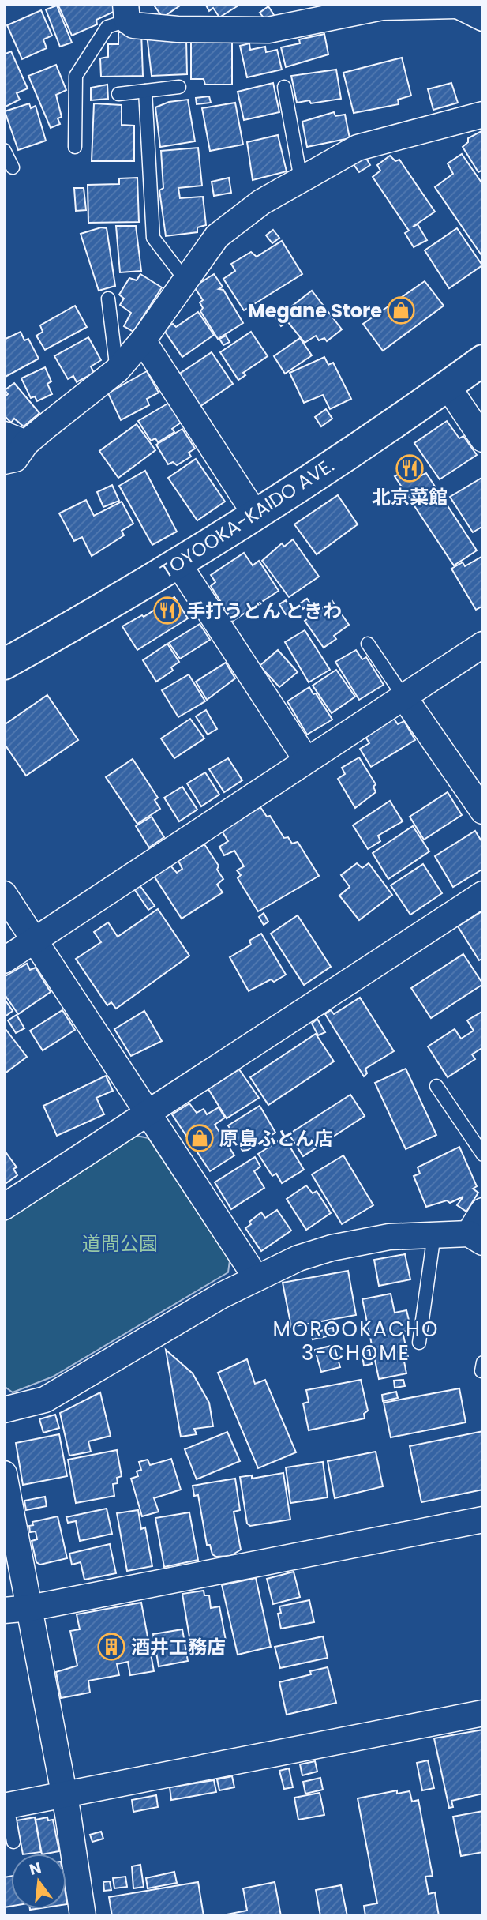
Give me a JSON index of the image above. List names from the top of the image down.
{
  "streets": {
    "main road": ["TOYOOKA-KAIDO AVE."]
  },
  "districts": ["MOROOKACHO 3-CHOME"],
  "parks": ["道間公園"],
  "places": {
    "shop": ["Megane Store", "原島ふとん店"],
    "restaurant": ["北京菜館", "手打うどん ときわ"],
    "building": ["酒井工務店"]
  },
  "north": "top"
}
